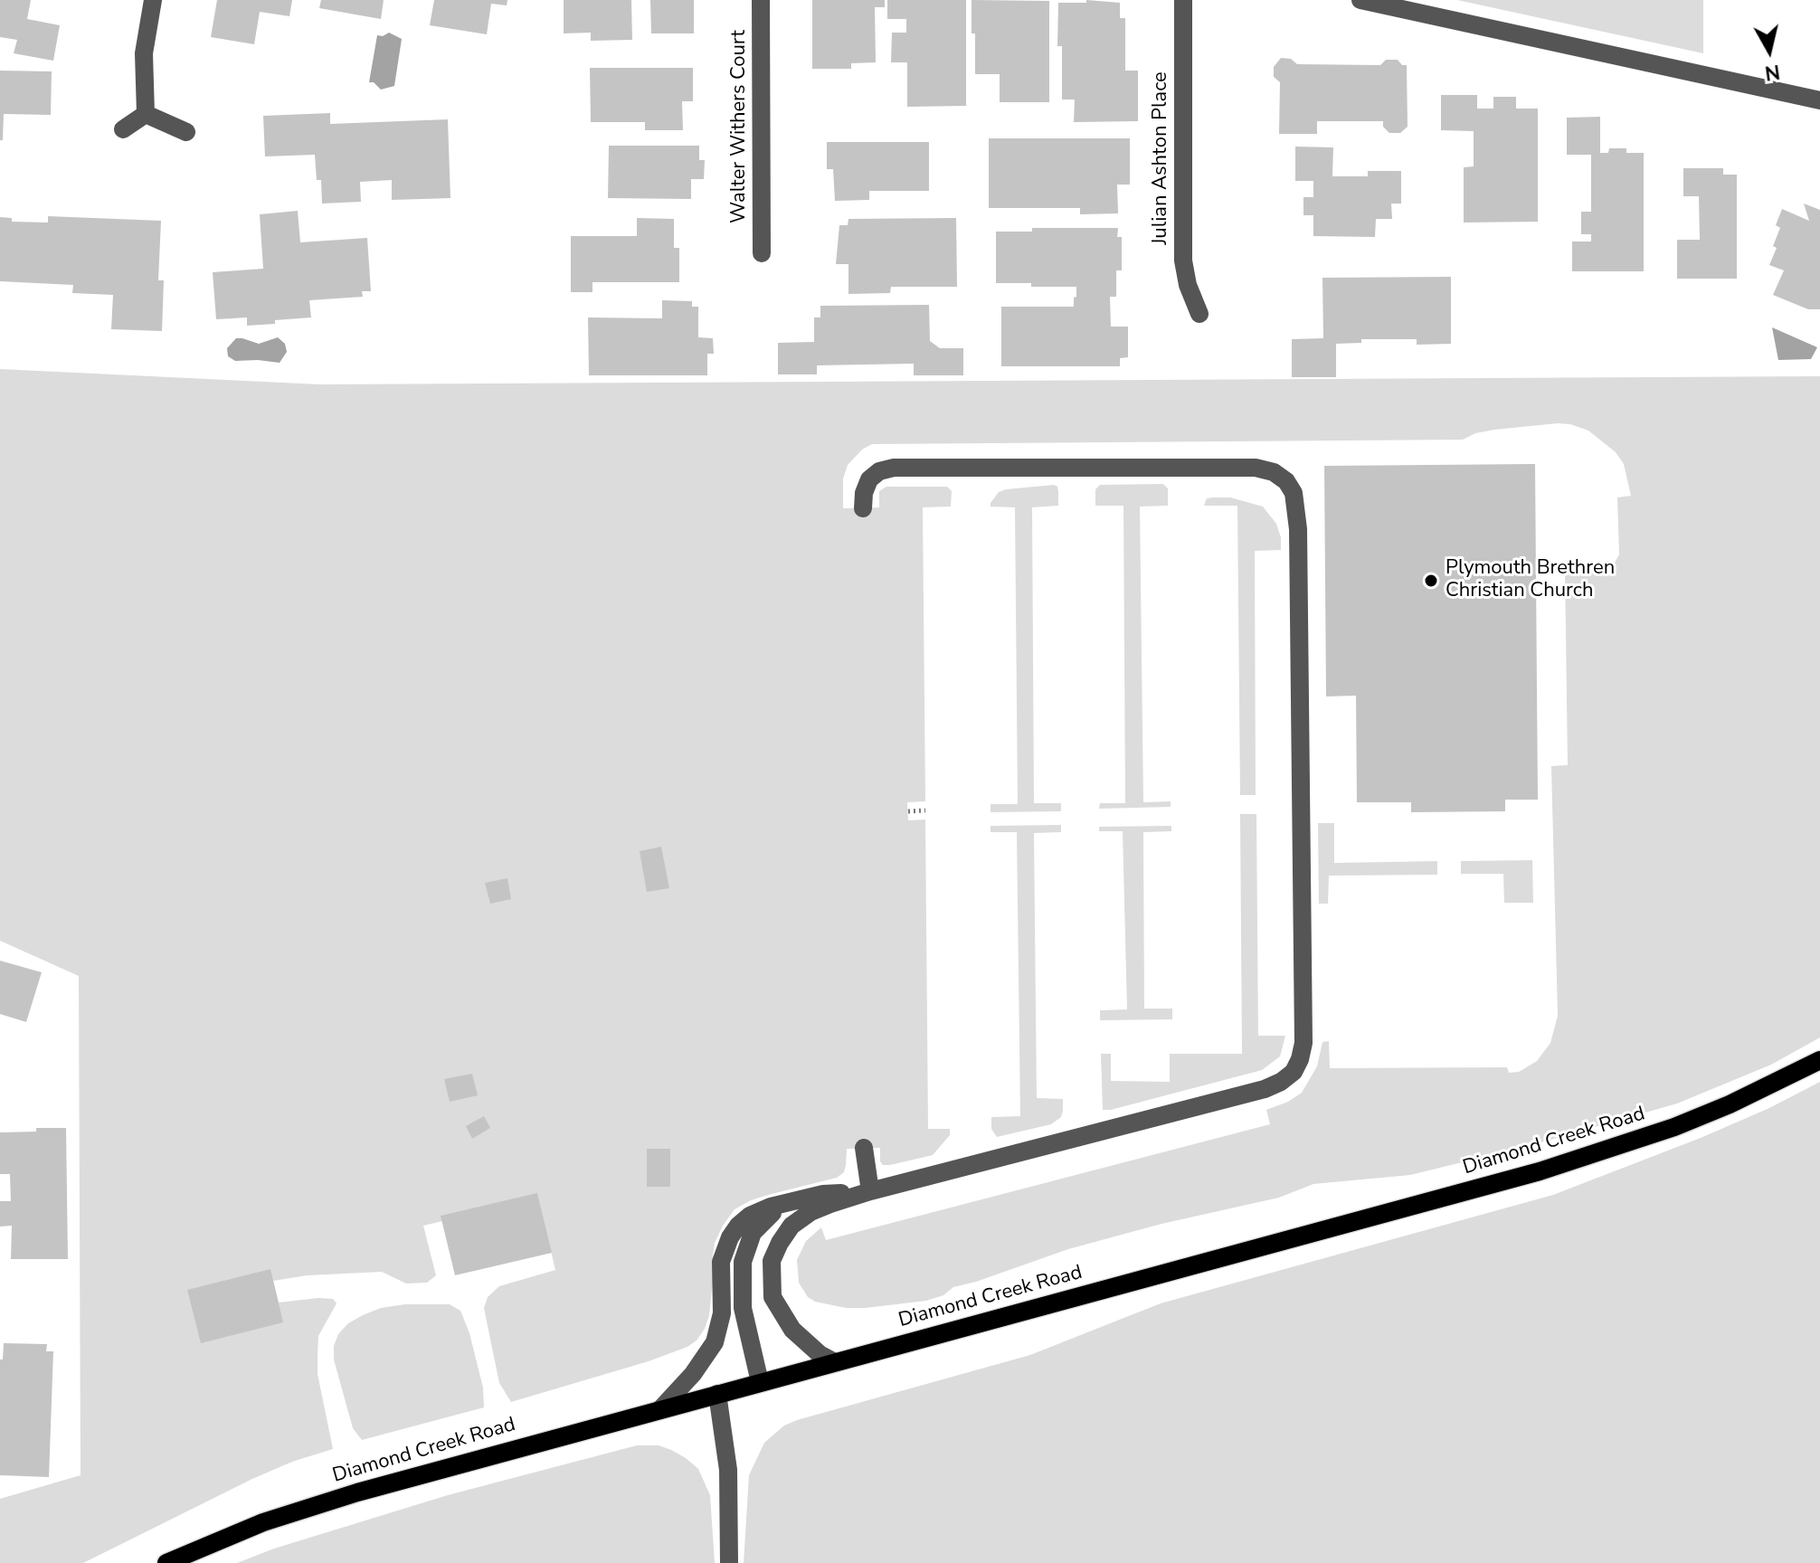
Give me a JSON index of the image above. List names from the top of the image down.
{
  "streets": {
    "main road": ["Diamond Creek Road"],
    "street": ["Walter Withers Court", "Julian Ashton Place"]
  },
  "places": ["Plymouth Brethren Christian Church"],
  "north": "bottom"
}
